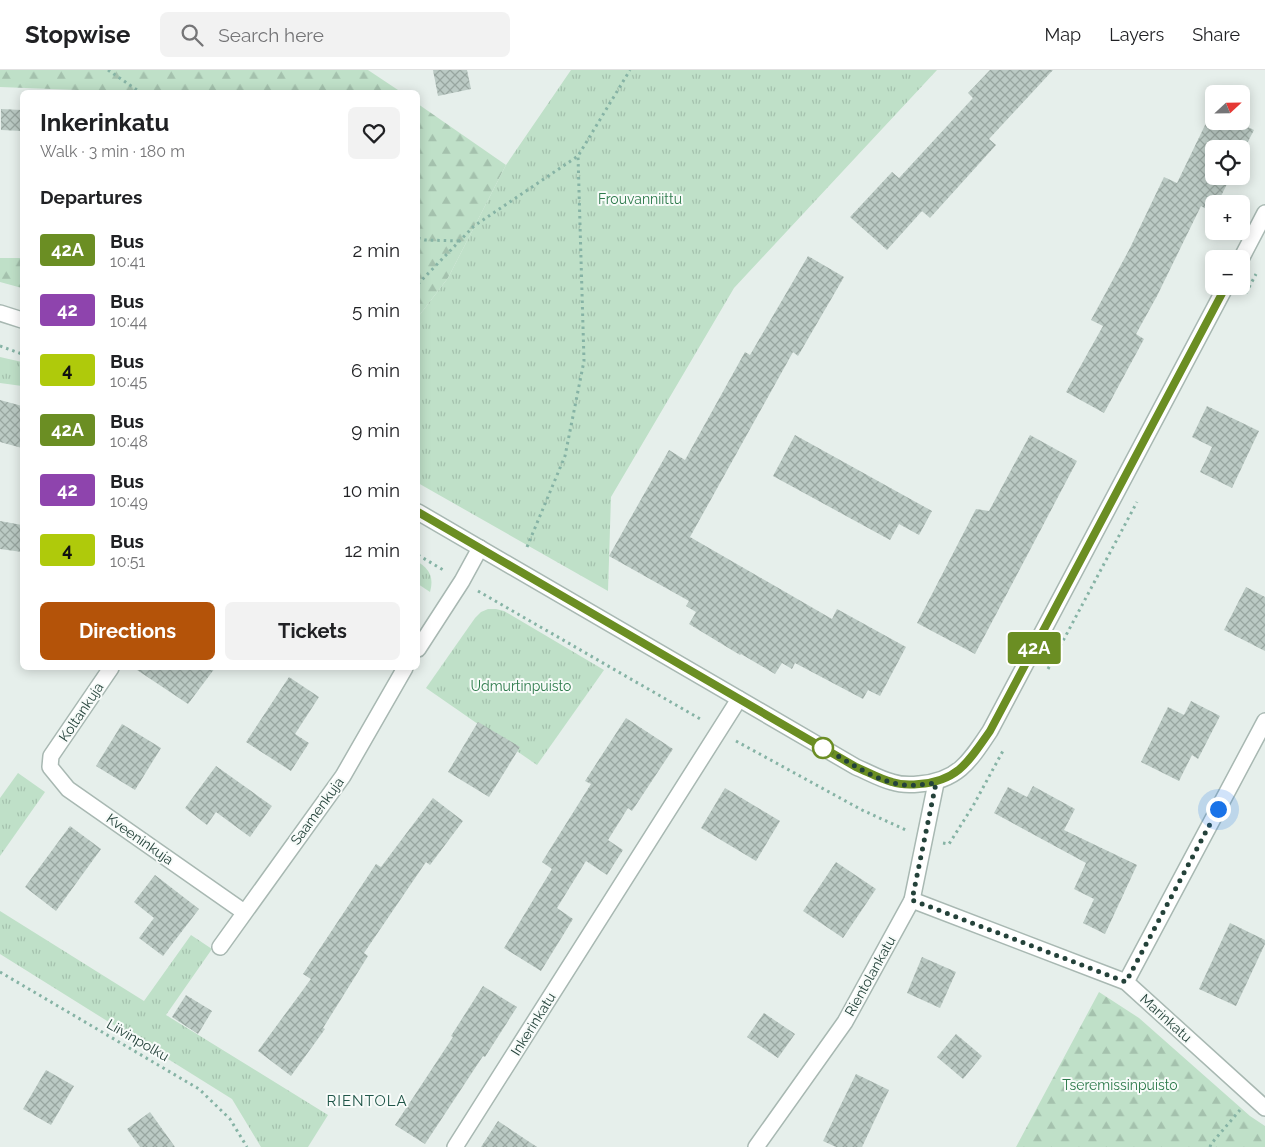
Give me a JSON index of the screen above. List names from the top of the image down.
{
  "streets": {
    "street": [
      "Koltankuja",
      "Saamenkuja",
      "Kveeninkuja",
      "Rientolankatu",
      "Marinkatu",
      "Inkerinkatu"
    ],
    "path": ["Liivinpolku"]
  },
  "crossings": [
    ["Koltankuja", "Kveeninkuja"],
    ["Saamenkuja", "Kveeninkuja"],
    ["Rientolankatu", "Marinkatu"]
  ],
  "districts": ["RIENTOLA"],
  "parks": ["Frouvanniittu", "Udmurtinpuisto", "Tseremissinpuisto"],
  "lines": ["bus line 42A"],
  "north": "right",
  "page": {
    "header": "Stopwise",
    "search": "Search here",
    "nav": ["Map", "Layers", "Share"],
    "on_map": "42A",
    "map_buttons": ["+", "−"],
    "heading": [
      ["Inkerinkatu", "Walk · 3 min · 180 m"],
      "Departures"
    ],
    "list": [
      {
        "mark": "42A",
        "name": "Bus",
        "note": "10:41",
        "value": "2 min"
      },
      {
        "mark": "42",
        "name": "Bus",
        "note": "10:44",
        "value": "5 min"
      },
      {
        "mark": "4",
        "name": "Bus",
        "note": "10:45",
        "value": "6 min"
      },
      {
        "mark": "42A",
        "name": "Bus",
        "note": "10:48",
        "value": "9 min"
      },
      {
        "mark": "42",
        "name": "Bus",
        "note": "10:49",
        "value": "10 min"
      },
      {
        "mark": "4",
        "name": "Bus",
        "note": "10:51",
        "value": "12 min"
      }
    ],
    "buttons": ["Directions", "Tickets"]
  }
}
